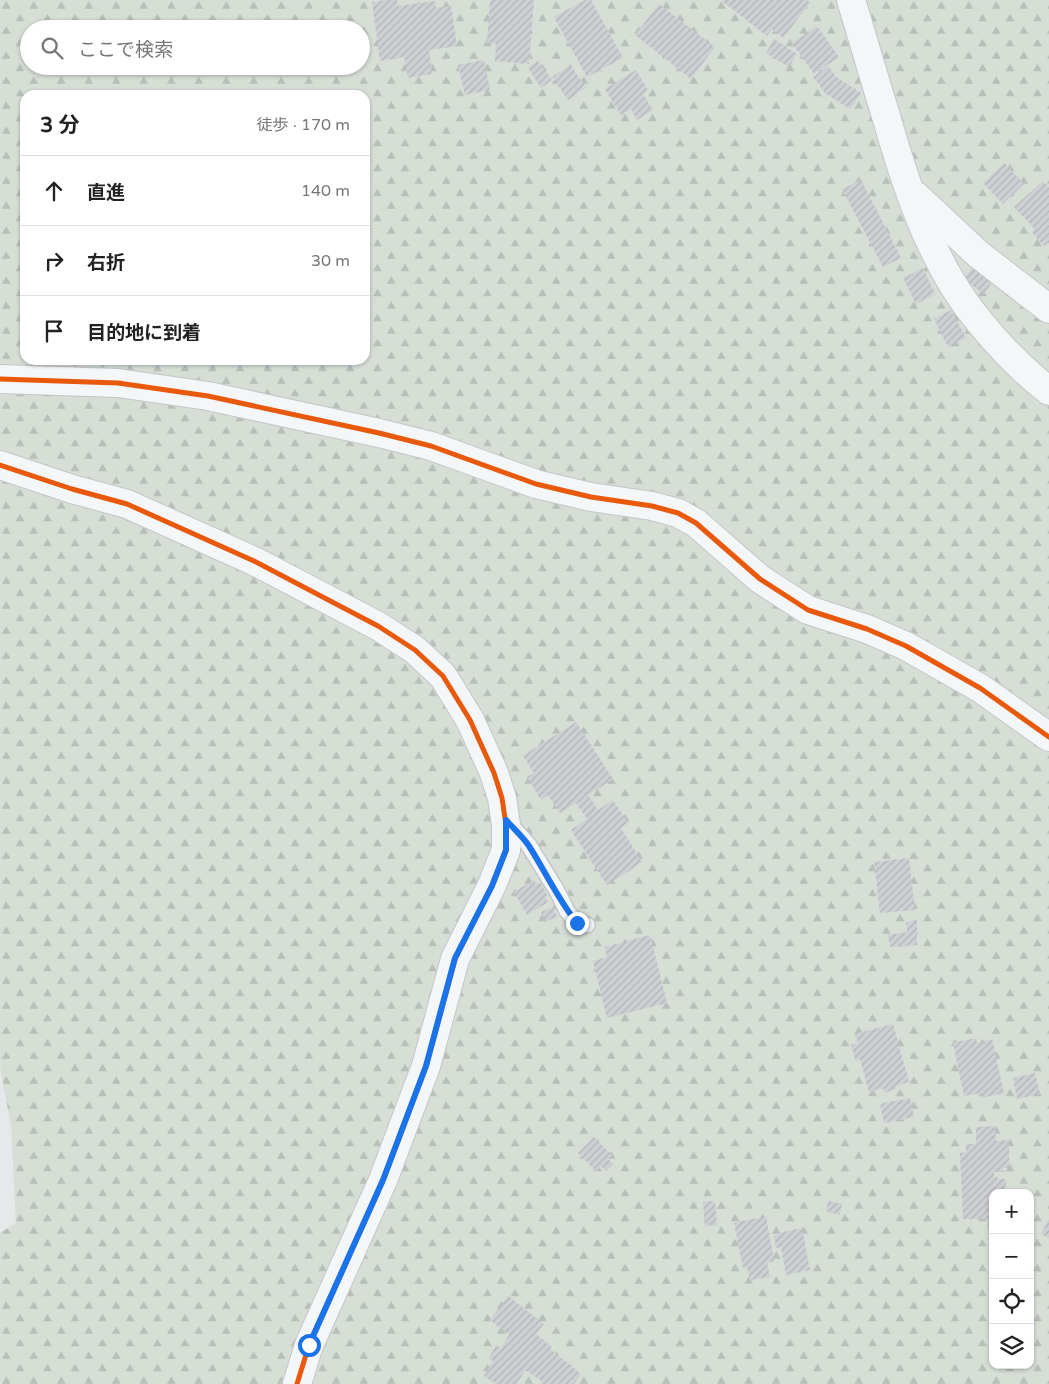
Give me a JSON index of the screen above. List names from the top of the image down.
{
  "page": {
    "search": "ここで検索",
    "heading": ["3 分", "徒歩 · 170 m"],
    "list": [
      ["直進", "140 m"],
      ["右折", "30 m"],
      "目的地に到着"
    ],
    "map_buttons": ["+", "−"]
  }
}
